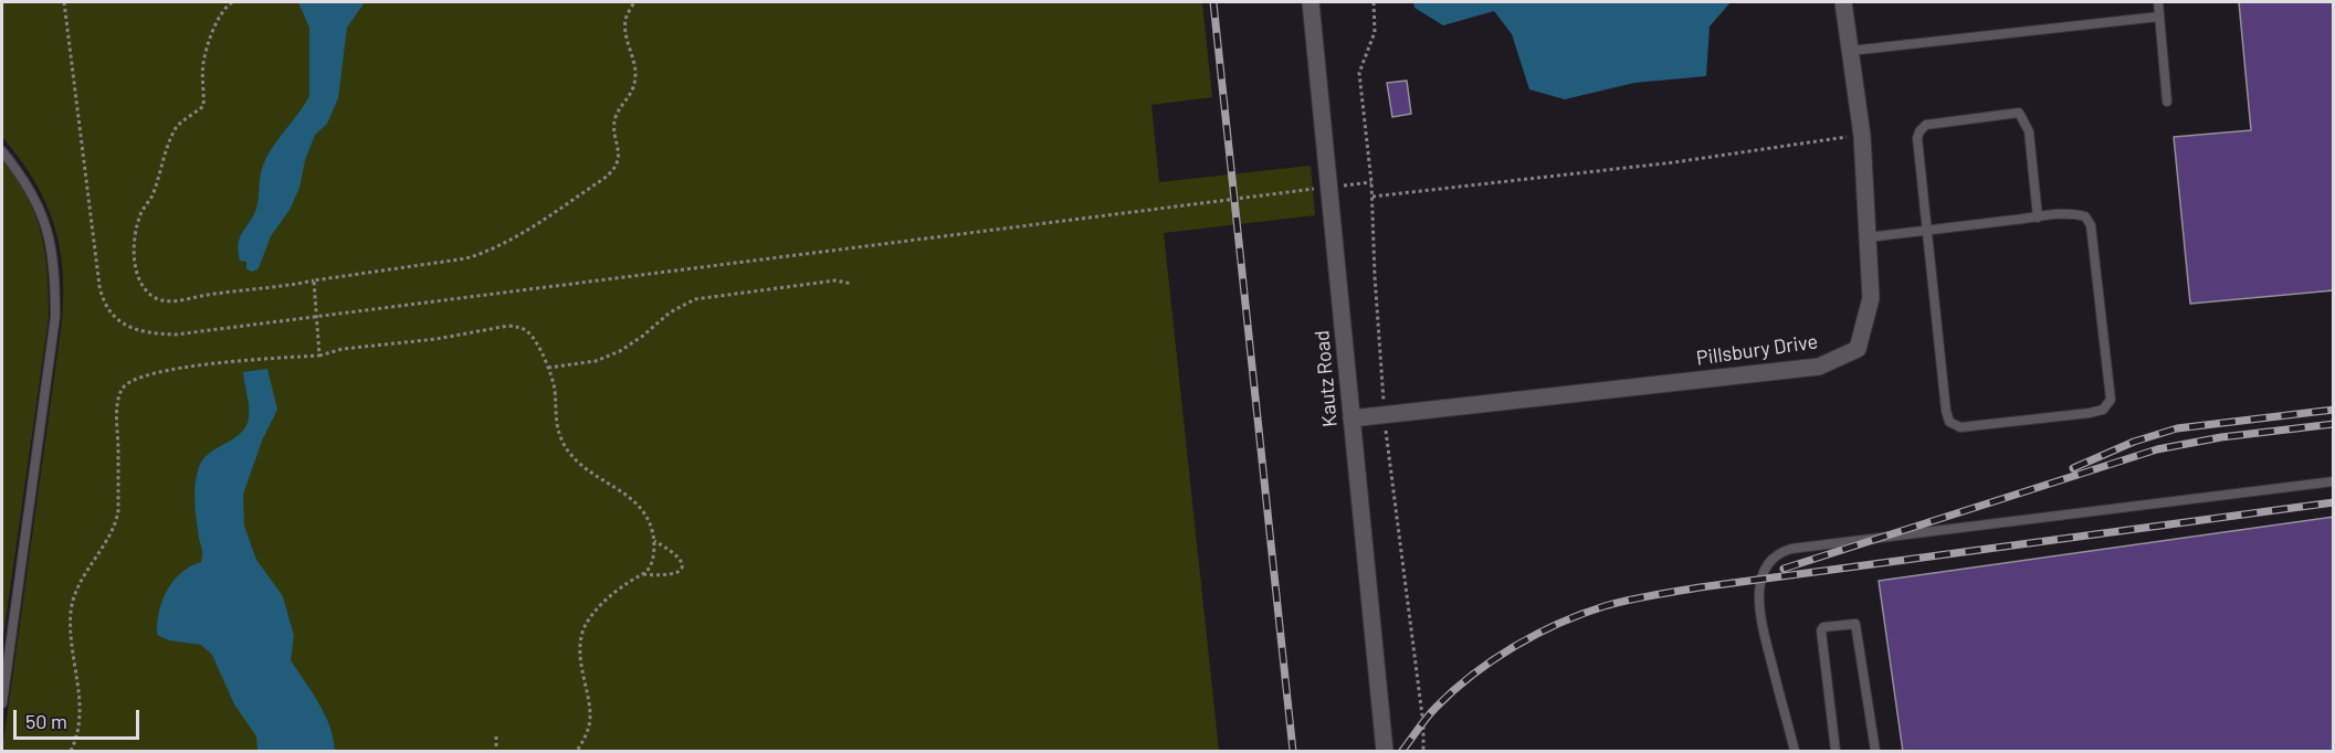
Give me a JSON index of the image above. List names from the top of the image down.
{
  "streets": {
    "street": ["Pillsbury Drive", "Kautz Road"]
  },
  "crossings": [
    ["Pillsbury Drive", "Kautz Road"]
  ],
  "scale_bar": "50 m"
}
